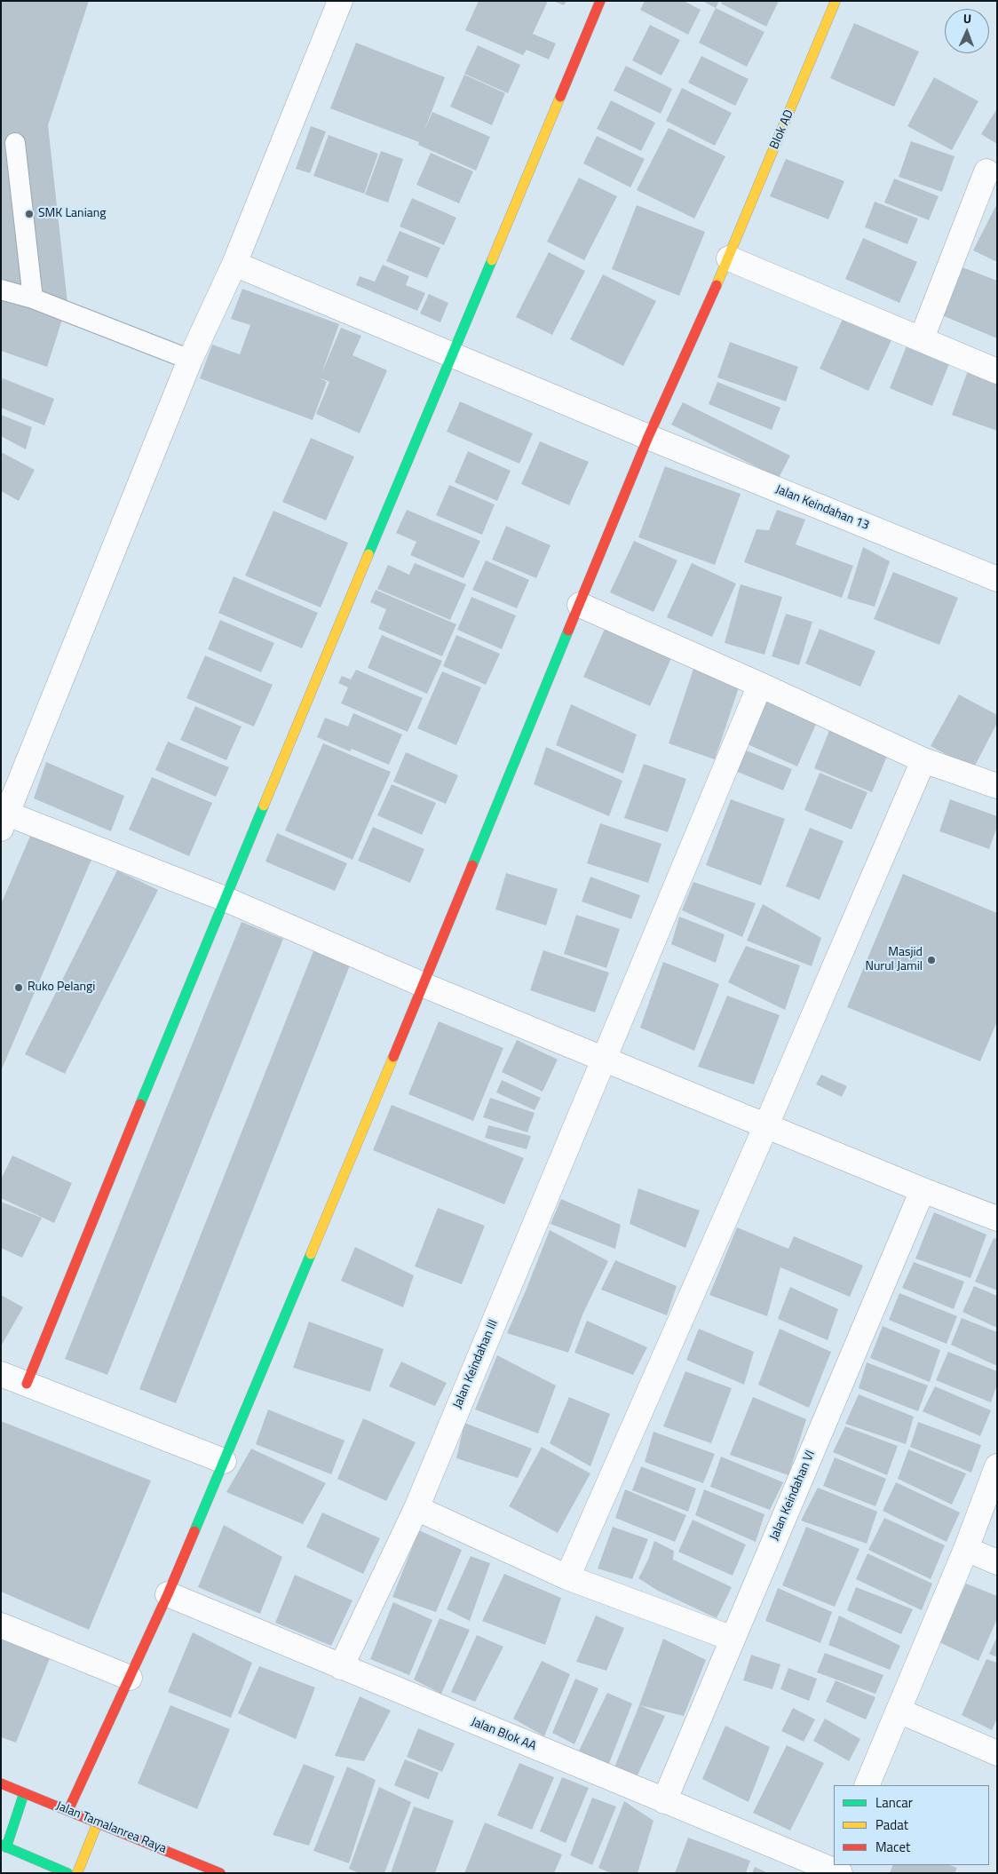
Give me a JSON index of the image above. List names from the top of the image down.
{
  "streets": {
    "street": [
      "Blok AD",
      "Jalan Keindahan 13",
      "Jalan Keindahan III",
      "Jalan Keindahan VI",
      "Jalan Blok AA",
      "Jalan Tamalanrea Raya"
    ]
  },
  "crossings": [
    ["Blok AD", "Jalan Keindahan 13"],
    ["Blok AD", "Jalan Blok AA"],
    ["Blok AD", "Jalan Tamalanrea Raya"],
    ["Jalan Keindahan III", "Jalan Blok AA"],
    ["Jalan Keindahan VI", "Jalan Blok AA"]
  ],
  "places": ["SMK Laniang", "Masjid Nurul Jamil", "Ruko Pelangi"],
  "legend": ["Lancar", "Padat", "Macet"],
  "north": "top"
}
